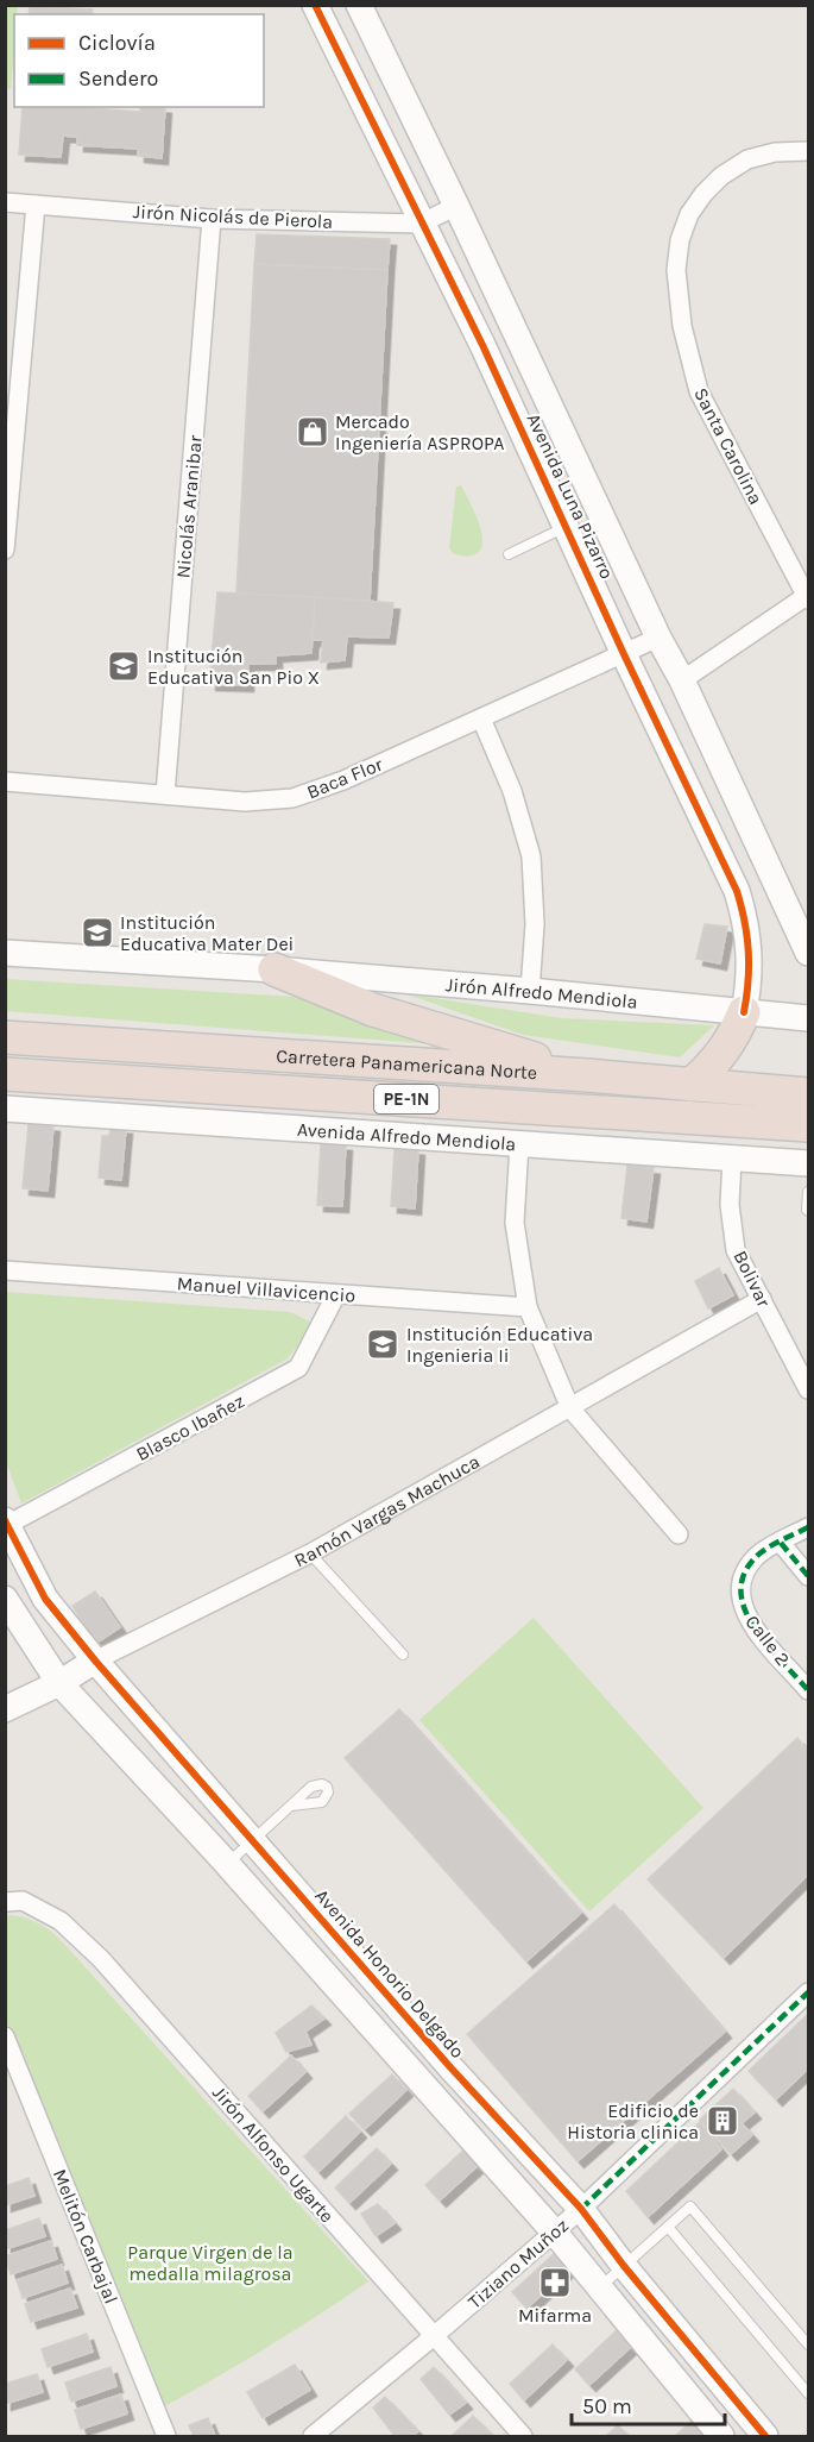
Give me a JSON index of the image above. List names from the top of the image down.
{
  "streets": {
    "highway": ["Carretera Panamericana Norte", "PE-1N"],
    "street": [
      "Jirón Nicolás de Pierola",
      "Santa Carolina",
      "Avenida Luna Pizarro",
      "Nicolás Aranibar",
      "Baca Flor",
      "Jirón Alfredo Mendiola",
      "Avenida Alfredo Mendiola",
      "Bolivar",
      "Manuel Villavicencio",
      "Blasco Ibañez",
      "Ramón Vargas Machuca",
      "Calle 2",
      "Avenida Honorio Delgado",
      "Jirón Alfonso Ugarte",
      "Melitón Carbajal",
      "Tiziano Muñoz"
    ]
  },
  "crossings": [
    ["Jirón Nicolás de Pierola", "Avenida Luna Pizarro"],
    ["Jirón Nicolás de Pierola", "Nicolás Aranibar"],
    ["Avenida Luna Pizarro", "Baca Flor"],
    ["Avenida Luna Pizarro", "Jirón Alfredo Mendiola"],
    ["Nicolás Aranibar", "Baca Flor"],
    ["Avenida Alfredo Mendiola", "Bolivar"],
    ["Bolivar", "Ramón Vargas Machuca"],
    ["Manuel Villavicencio", "Blasco Ibañez"],
    ["Blasco Ibañez", "Avenida Honorio Delgado"],
    ["Ramón Vargas Machuca", "Avenida Honorio Delgado"],
    ["Avenida Honorio Delgado", "Tiziano Muñoz"],
    ["Jirón Alfonso Ugarte", "Tiziano Muñoz"]
  ],
  "parks": ["Parque Virgen de la medalla milagrosa"],
  "places": {
    "shop": ["Mercado Ingeniería ASPROPA"],
    "school or university": ["Institución Educativa San Pio X", "Institución Educativa Mater Dei", "Institución Educativa Ingenieria Ii"],
    "building": ["Edificio de Historia clinica"],
    "pharmacy": ["Mifarma"]
  },
  "legend": ["Ciclovía", "Sendero"],
  "scale_bar": "50 m"
}
